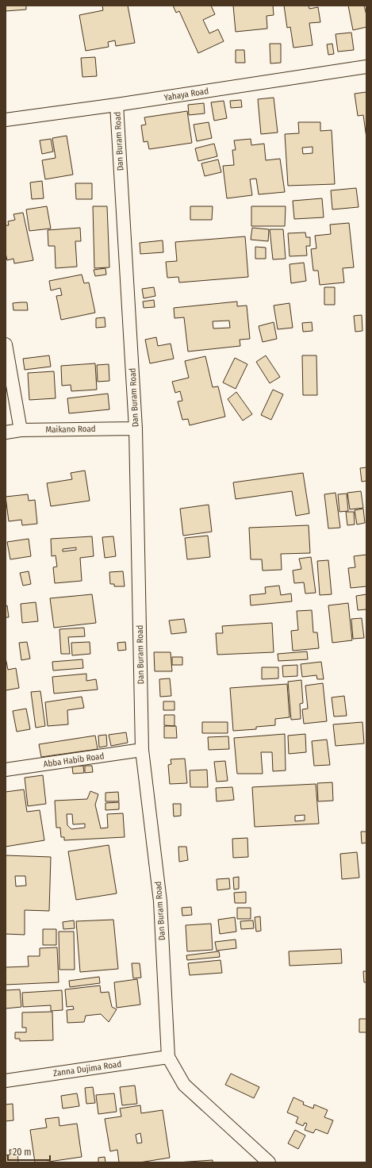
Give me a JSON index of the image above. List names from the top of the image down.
{
  "streets": {
    "street": [
      "Yahaya Road",
      "Dan Buram Road",
      "Maikano Road",
      "Abba Habib Road",
      "Zanna Dujima Road"
    ]
  },
  "crossings": [
    ["Yahaya Road", "Dan Buram Road"],
    ["Dan Buram Road", "Maikano Road"],
    ["Dan Buram Road", "Abba Habib Road"],
    ["Dan Buram Road", "Zanna Dujima Road"]
  ],
  "scale_bar": "20 m"
}
